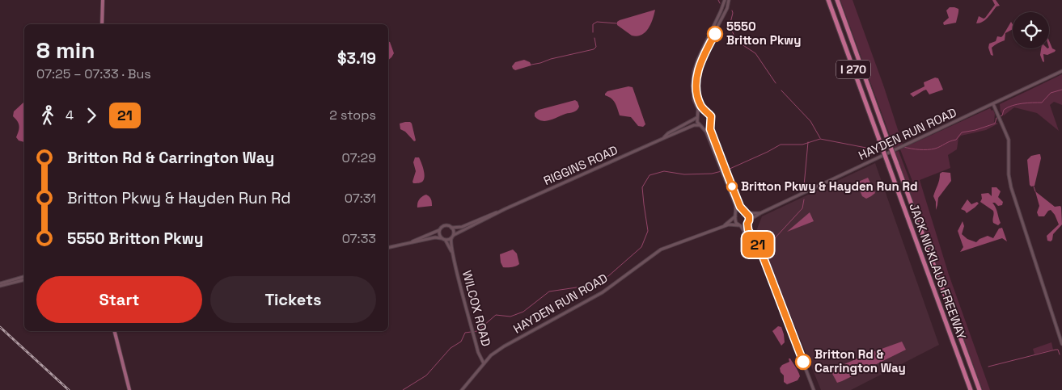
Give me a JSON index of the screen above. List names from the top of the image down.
{
  "streets": {
    "highway": ["I 270", "JACK NICKLAUS FREEWAY"],
    "main road": ["HAYDEN RUN ROAD", "RIGGINS ROAD", "WILCOX ROAD"]
  },
  "crossings": [
    ["HAYDEN RUN ROAD", "WILCOX ROAD"],
    ["RIGGINS ROAD", "WILCOX ROAD"]
  ],
  "places": ["5550 Britton Pkwy", "Britton Pkwy & Hayden Run Rd", "Britton Rd & Carrington Way"],
  "lines": ["bus line 21"],
  "page": {
    "on_map": "21",
    "heading": ["8 min", "07:25 – 07:33 · Bus", "$3.19"],
    "legs": ["4", "21", "2 stops"],
    "list": [
      {
        "name": "Britton Rd & Carrington Way",
        "value": "07:29"
      },
      {
        "name": "Britton Pkwy & Hayden Run Rd",
        "value": "07:31"
      },
      {
        "name": "5550 Britton Pkwy",
        "value": "07:33"
      }
    ],
    "buttons": ["Start", "Tickets"]
  }
}
